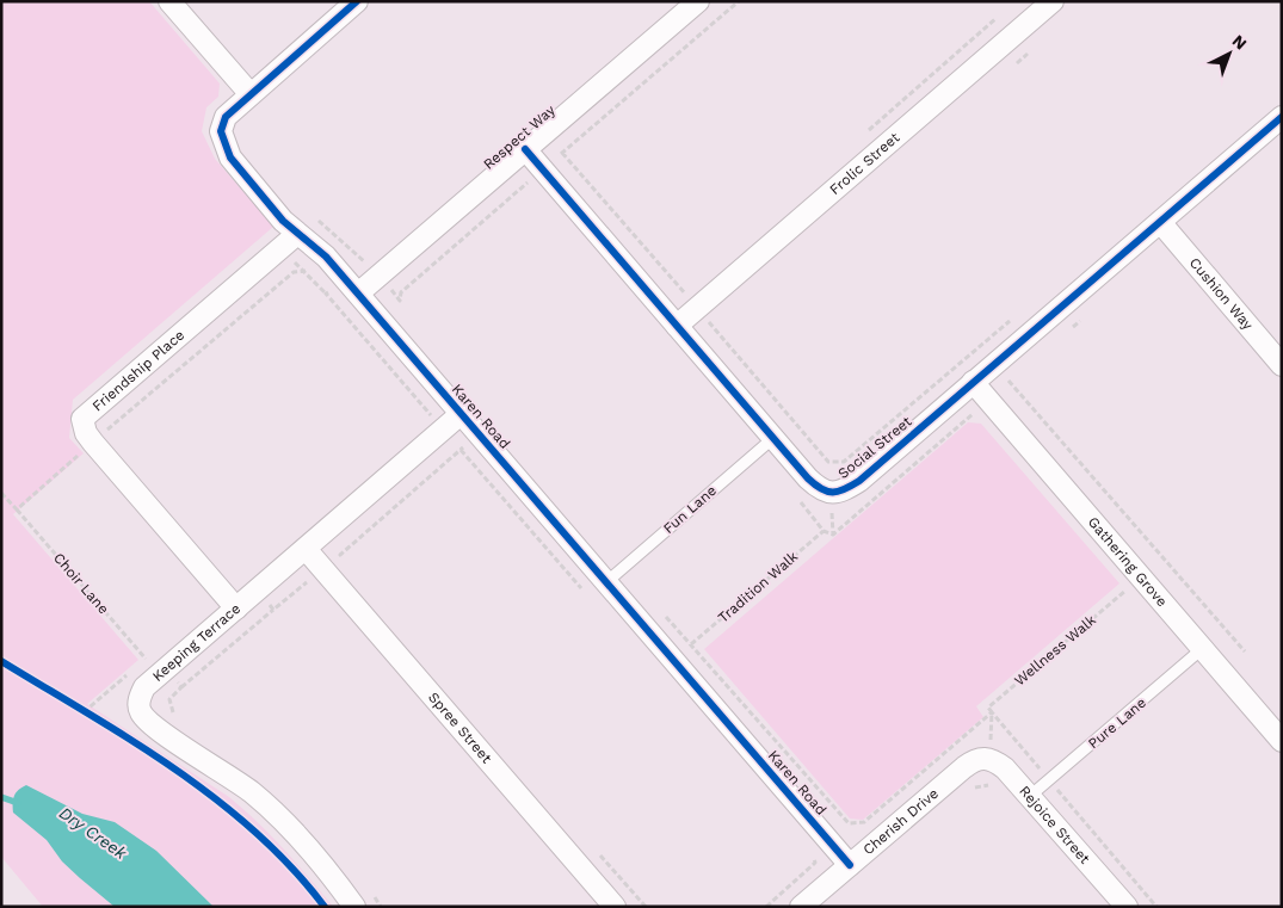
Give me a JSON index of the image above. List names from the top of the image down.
{
  "streets": {
    "street": [
      "Respect Way",
      "Frolic Street",
      "Cushion Way",
      "Friendship Place",
      "Karen Road",
      "Social Street",
      "Gathering Grove",
      "Keeping Terrace",
      "Spree Street",
      "Cherish Drive",
      "Rejoice Street"
    ],
    "lane": ["Fun Lane", "Pure Lane"],
    "path": ["Choir Lane", "Tradition Walk", "Wellness Walk"]
  },
  "crossings": [
    ["Respect Way", "Karen Road"],
    ["Respect Way", "Social Street"],
    ["Frolic Street", "Social Street"],
    ["Cushion Way", "Social Street"],
    ["Friendship Place", "Karen Road"],
    ["Friendship Place", "Keeping Terrace"],
    ["Karen Road", "Fun Lane"],
    ["Karen Road", "Keeping Terrace"],
    ["Karen Road", "Cherish Drive"],
    ["Social Street", "Fun Lane"],
    ["Social Street", "Gathering Grove"],
    ["Gathering Grove", "Tradition Walk"],
    ["Gathering Grove", "Pure Lane"],
    ["Keeping Terrace", "Spree Street"],
    ["Pure Lane", "Rejoice Street"],
    ["Cherish Drive", "Rejoice Street"]
  ],
  "water": ["Dry Creek"],
  "north": "top right"
}
